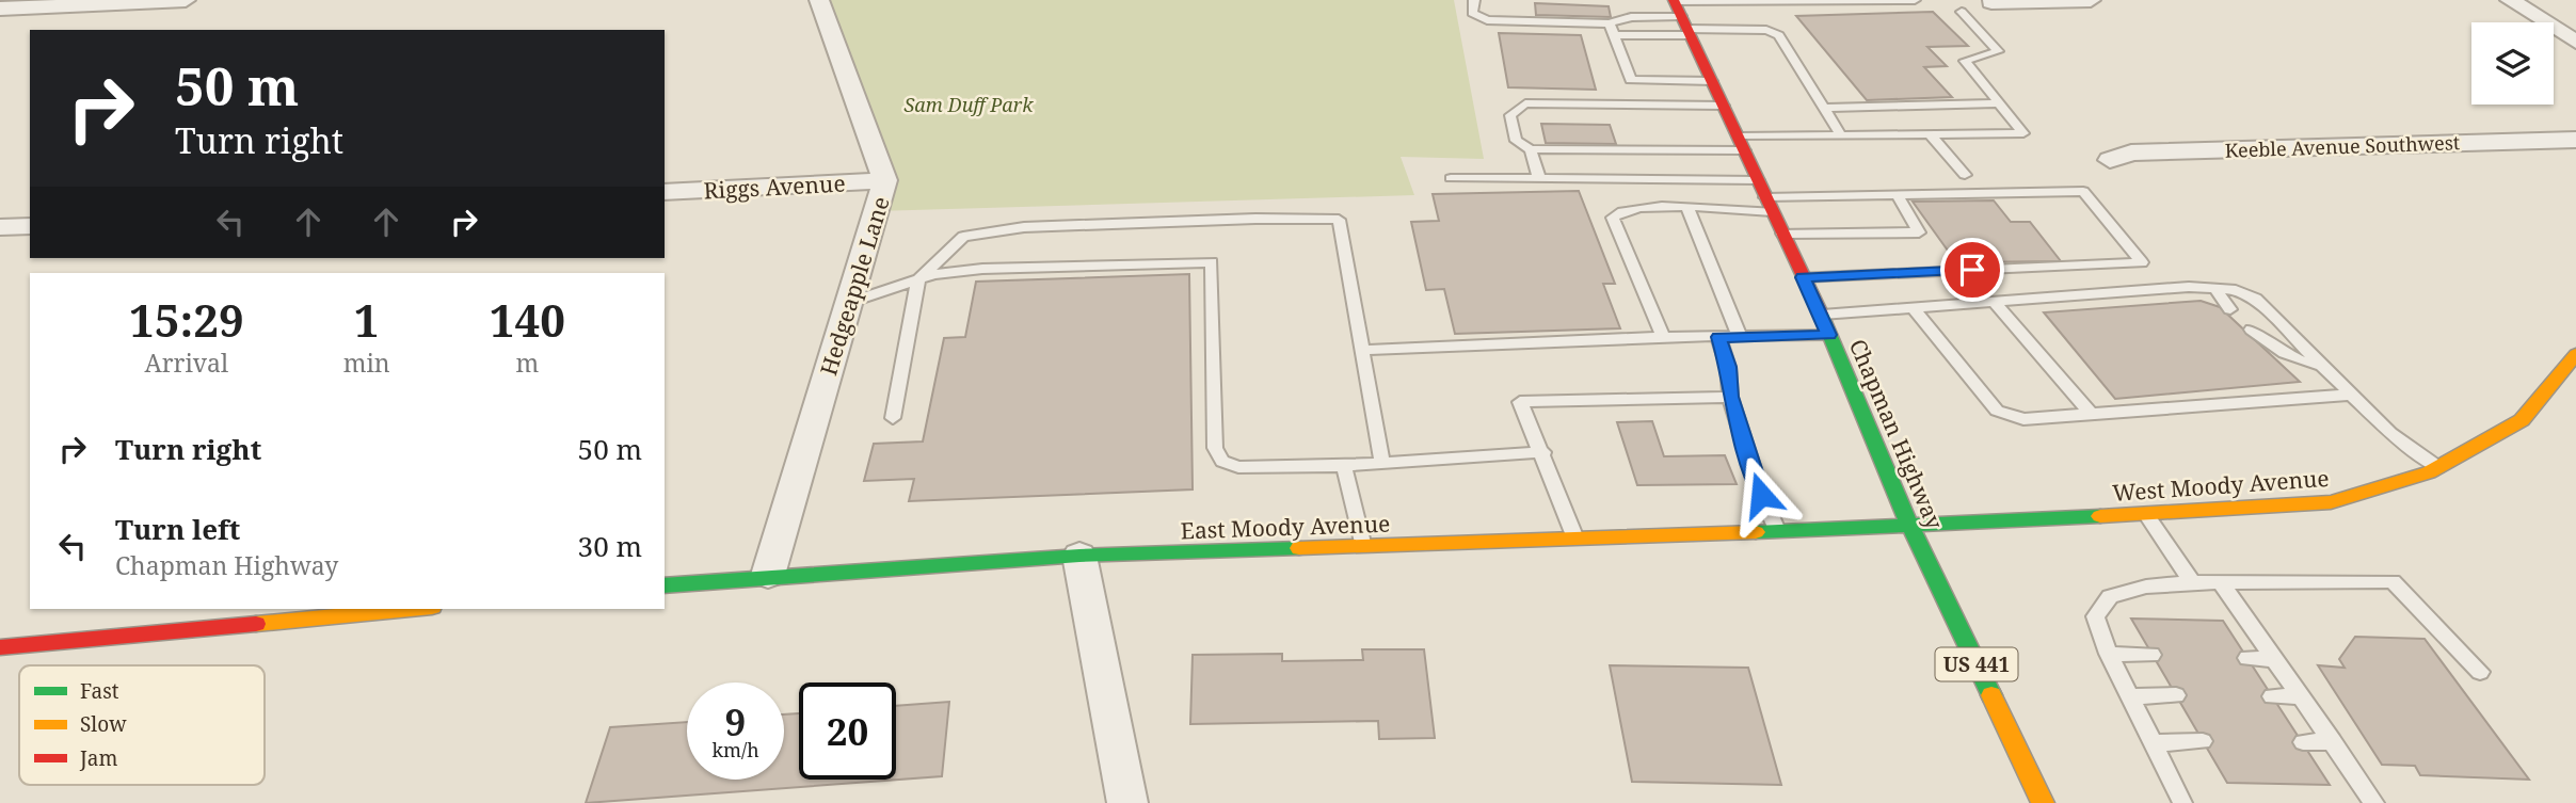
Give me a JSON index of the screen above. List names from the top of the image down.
{
  "streets": {
    "main road": [
      "Chapman Highway",
      "West Moody Avenue",
      "East Moody Avenue",
      "US 441"
    ],
    "street": ["Keeble Avenue Southwest", "Riggs Avenue", "Hedgeapple Lane"]
  },
  "crossings": [
    ["Riggs Avenue", "Hedgeapple Lane"],
    ["Hedgeapple Lane", "East Moody Avenue"],
    ["Chapman Highway", "West Moody Avenue"],
    ["Chapman Highway", "East Moody Avenue"],
    ["West Moody Avenue", "East Moody Avenue"]
  ],
  "parks": ["Sam Duff Park"],
  "legend": ["Fast", "Slow", "Jam"],
  "page": {
    "turn": ["50 m", "Turn right"],
    "eta": [
      "15:29",
      "Arrival",
      "1",
      "min",
      "140",
      "m"
    ],
    "list": [
      {
        "name": "Turn right",
        "value": "50 m"
      },
      {
        "name": "Turn left",
        "note": "Chapman Highway",
        "value": "30 m"
      }
    ],
    "speed": "9 km/h",
    "limit": "20"
  }
}
